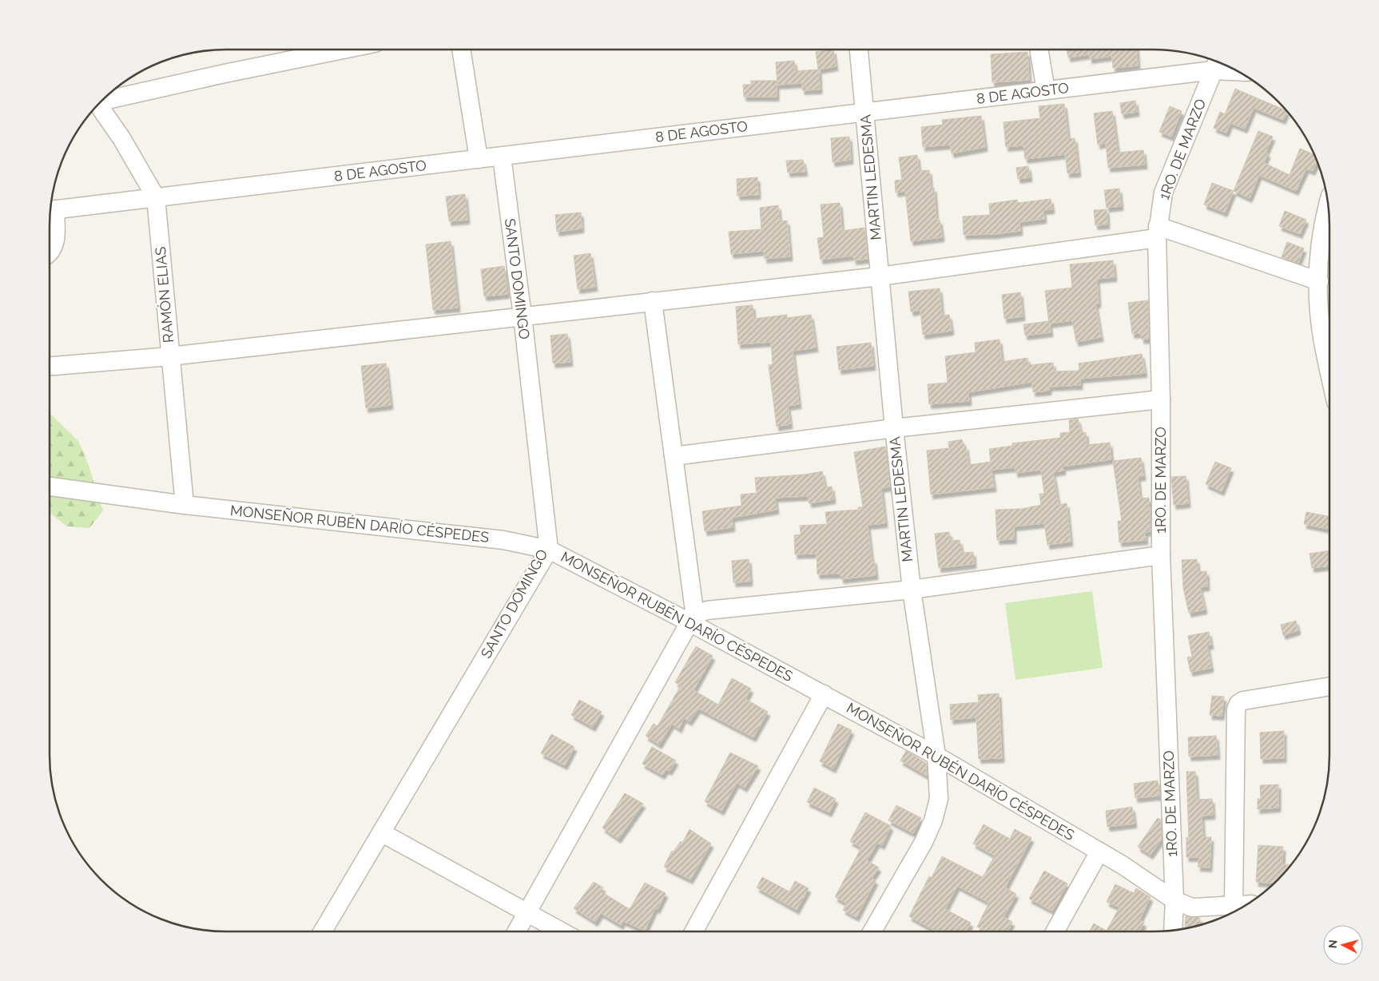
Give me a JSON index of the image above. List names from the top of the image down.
{
  "streets": {
    "street": [
      "8 DE AGOSTO",
      "1RO. DE MARZO",
      "MARTIN LEDESMA",
      "SANTO DOMINGO",
      "RAMÓN ELIAS",
      "MONSEÑOR RUBÉN DARÍO CÉSPEDES"
    ]
  },
  "crossings": [
    ["8 DE AGOSTO", "1RO. DE MARZO"],
    ["8 DE AGOSTO", "MARTIN LEDESMA"],
    ["8 DE AGOSTO", "SANTO DOMINGO"],
    ["8 DE AGOSTO", "RAMÓN ELIAS"],
    ["1RO. DE MARZO", "MONSEÑOR RUBÉN DARÍO CÉSPEDES"],
    ["MARTIN LEDESMA", "MONSEÑOR RUBÉN DARÍO CÉSPEDES"],
    ["SANTO DOMINGO", "MONSEÑOR RUBÉN DARÍO CÉSPEDES"],
    ["RAMÓN ELIAS", "MONSEÑOR RUBÉN DARÍO CÉSPEDES"]
  ],
  "north": "left"
}
